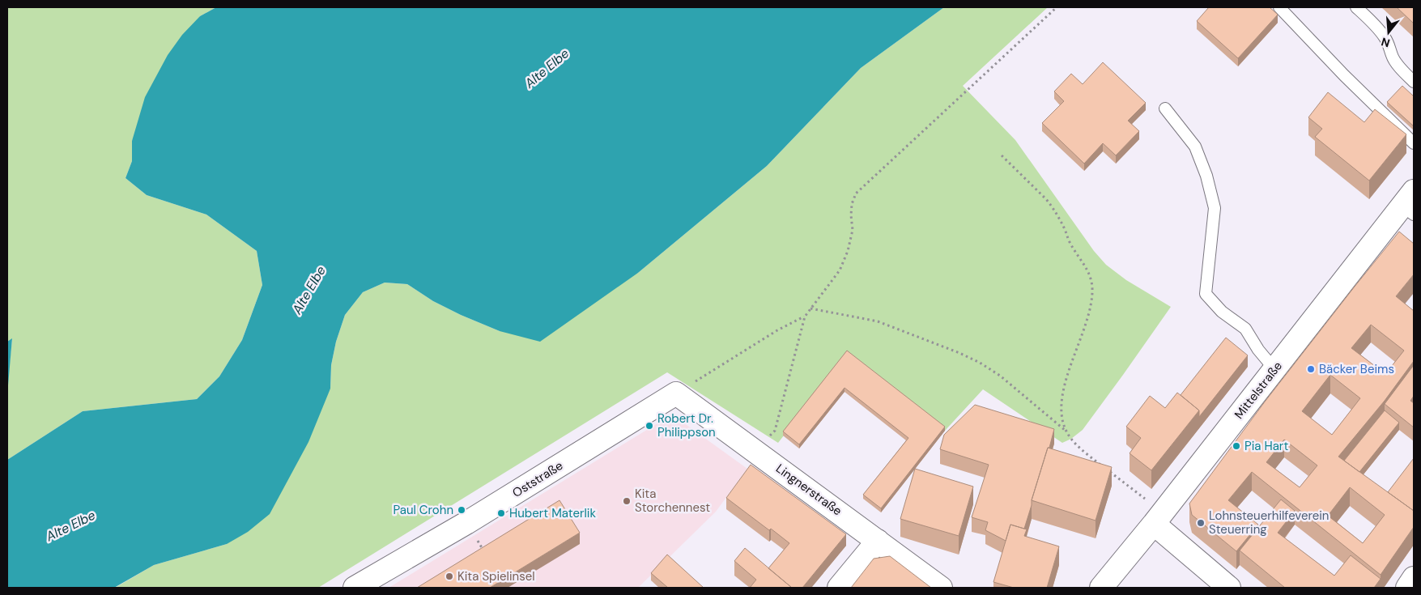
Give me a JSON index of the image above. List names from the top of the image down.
{
  "streets": {
    "street": ["Mittelstraße", "Oststraße", "Lingnerstraße"]
  },
  "crossings": [
    ["Oststraße", "Lingnerstraße"]
  ],
  "water": ["Alte Elbe"],
  "places": [
    "Bäcker Beims",
    "Robert Dr. Philippson",
    "Pia Hart",
    "Kita Storchennest",
    "Paul Crohn",
    "Hubert Materlik",
    "Lohnsteuerhilfeverein Steuerring",
    "Kita Spielinsel"
  ],
  "north": "bottom"
}
